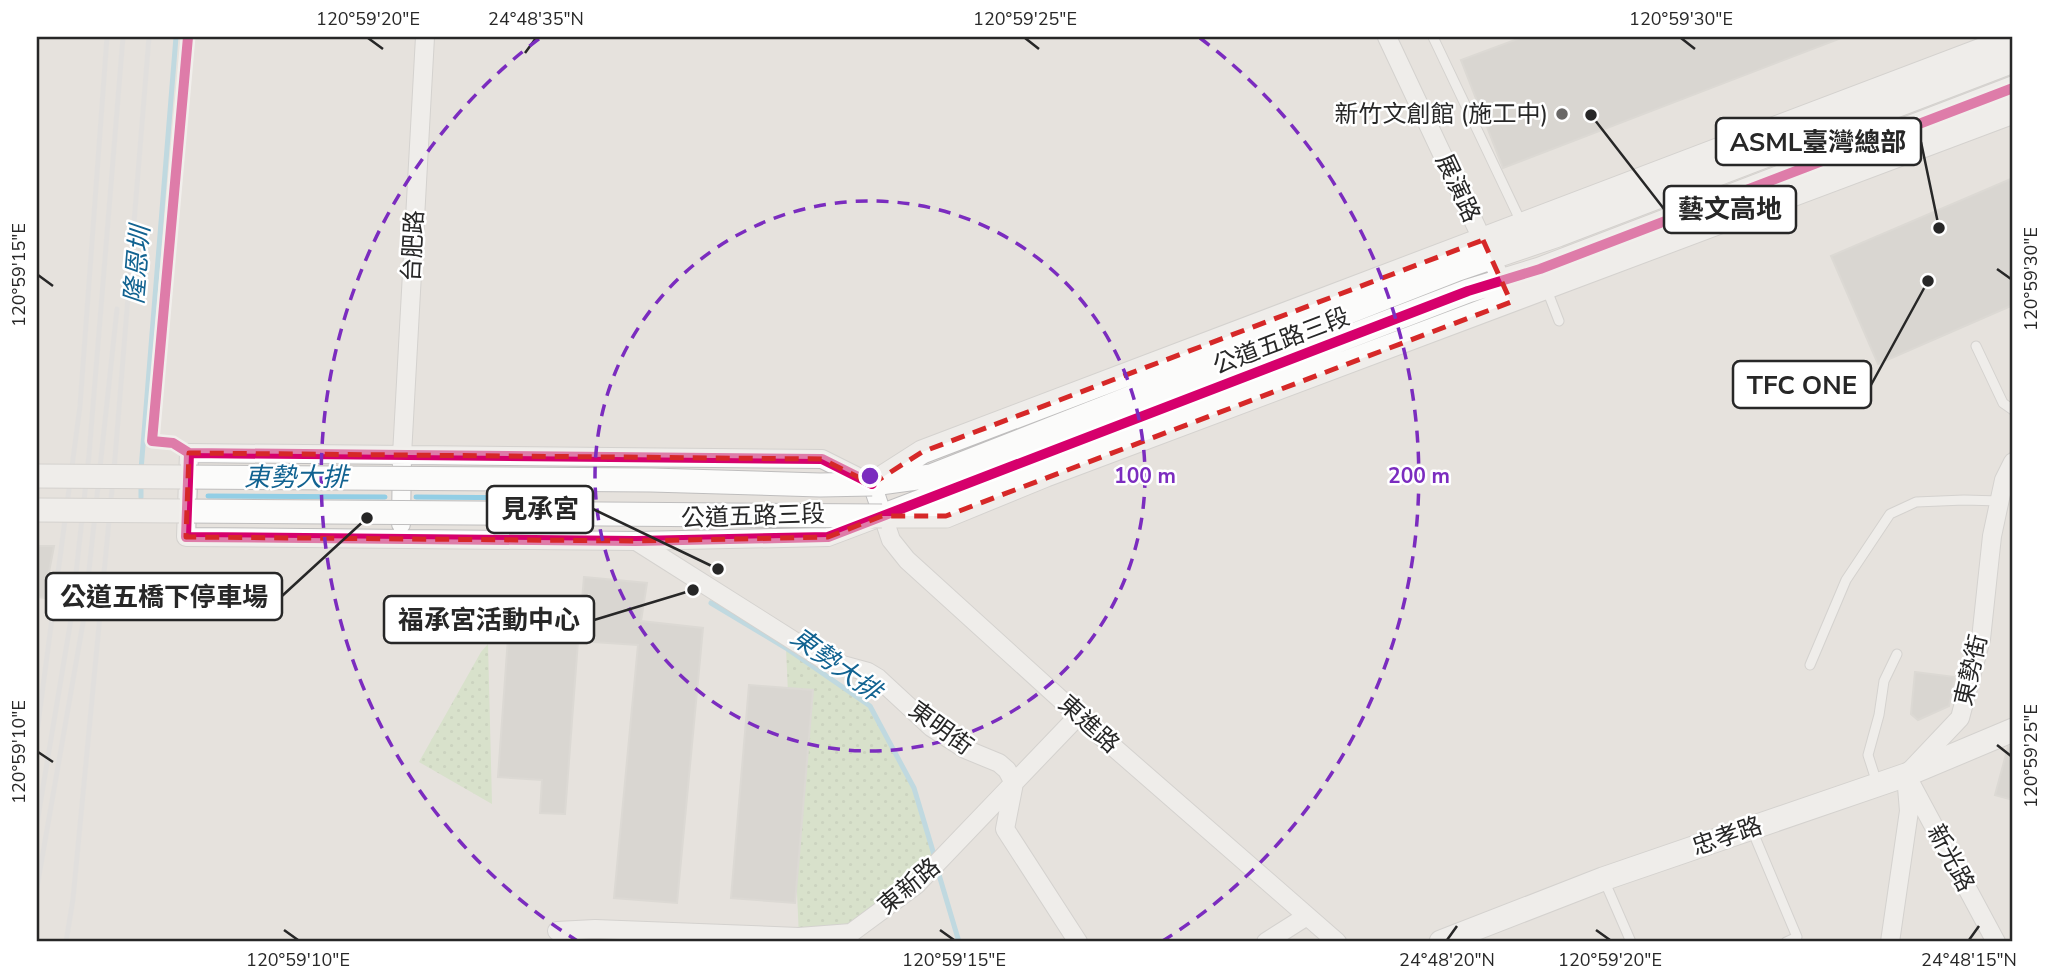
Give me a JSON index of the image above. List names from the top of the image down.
{
  "streets": {
    "street": [
      "展演路",
      "台肥路",
      "公道五路三段",
      "東勢街",
      "東進路",
      "東明街",
      "忠孝路",
      "新光路",
      "東新路"
    ]
  },
  "crossings": [
    ["展演路", "公道五路三段"],
    ["台肥路", "公道五路三段"],
    ["公道五路三段", "東進路"],
    ["公道五路三段", "東明街"],
    ["東勢街", "忠孝路"],
    ["東勢街", "新光路"],
    ["東進路", "東新路"],
    ["東明街", "東新路"],
    ["忠孝路", "新光路"]
  ],
  "water": ["隆恩圳", "東勢大排"],
  "places": [
    "新竹文創館 (施工中)",
    "藝文高地",
    "ASML臺灣總部",
    "TFC ONE",
    "公道五橋下停車場",
    "見承宮",
    "福承宮活動中心"
  ],
  "coordinates": [
    "120°59'20\"E",
    "24°48'35\"N",
    "120°59'25\"E",
    "120°59'30\"E",
    "120°59'15\"E",
    "120°59'10\"E",
    "24°48'20\"N",
    "24°48'15\"N"
  ],
  "rings": ["100 m", "200 m"]
}
